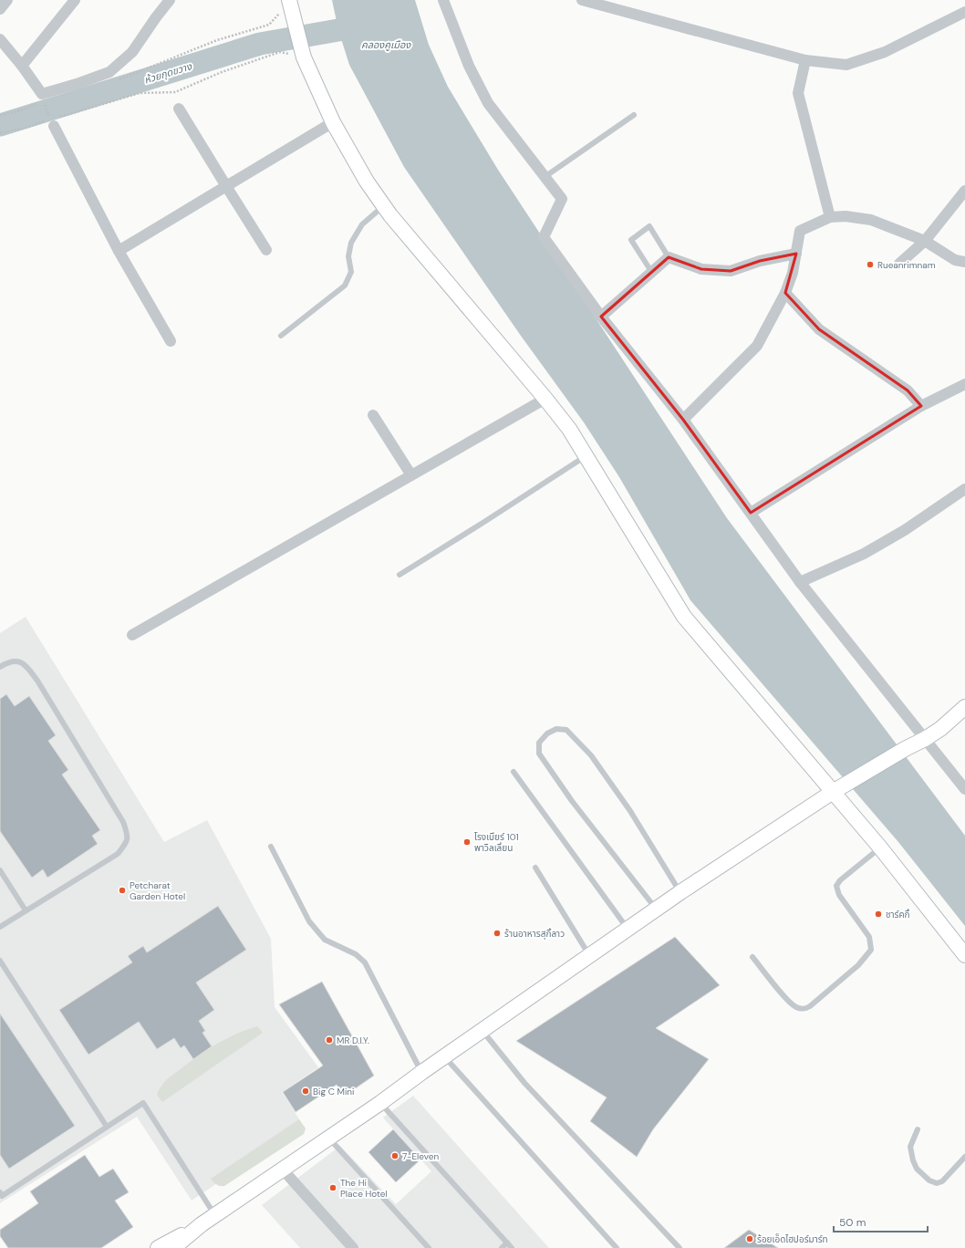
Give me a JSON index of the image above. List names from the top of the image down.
{
  "water": ["คลองคูเมือง", "ห้วยกุดขวาง"],
  "places": [
    "Rueanrimnam",
    "โรงเบียร์ 101 พาวิลเลี่ยน",
    "Petcharat Garden Hotel",
    "ชาร์คกึ้",
    "ร้านอาหารสุกี้ลาว",
    "MR D.I.Y.",
    "Big C Mini",
    "7-Eleven",
    "The Hi Place Hotel",
    "ร้อยเอ็ดไฮปอร์มาร์ท"
  ],
  "scale_bar": "50 m"
}
